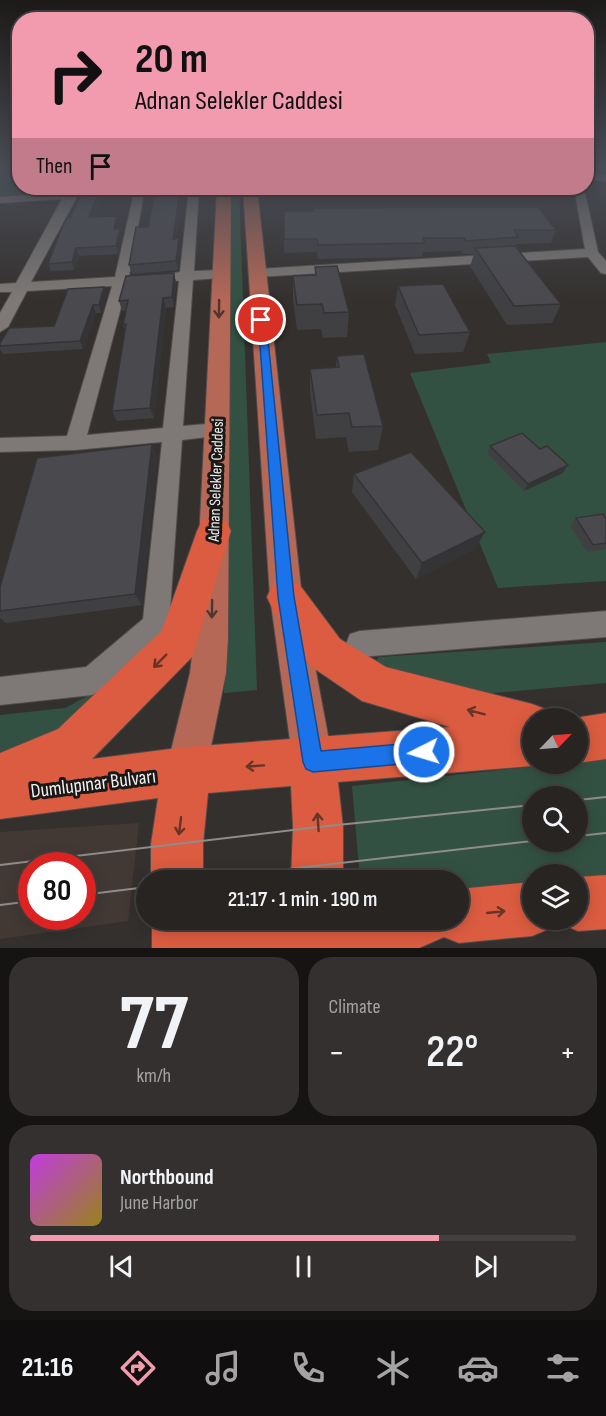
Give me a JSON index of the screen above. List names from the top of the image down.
{
  "streets": {
    "highway": ["Dumlupınar Bulvarı"],
    "main road": ["Adnan Selekler Caddesi"]
  },
  "crossings": [
    ["Adnan Selekler Caddesi", "Dumlupınar Bulvarı"]
  ],
  "north": "top right",
  "page": {
    "turn": ["20 m", "Adnan Selekler Caddesi"],
    "then": "Then",
    "limit": "80",
    "trip": "21:17 · 1 min · 190 m",
    "tile": [
      ["77", "km/h"],
      "Climate"
    ],
    "heat": ["−", "22°", "+"],
    "song": ["Northbound", "June Harbor"],
    "tabs": "21:16"
  }
}
